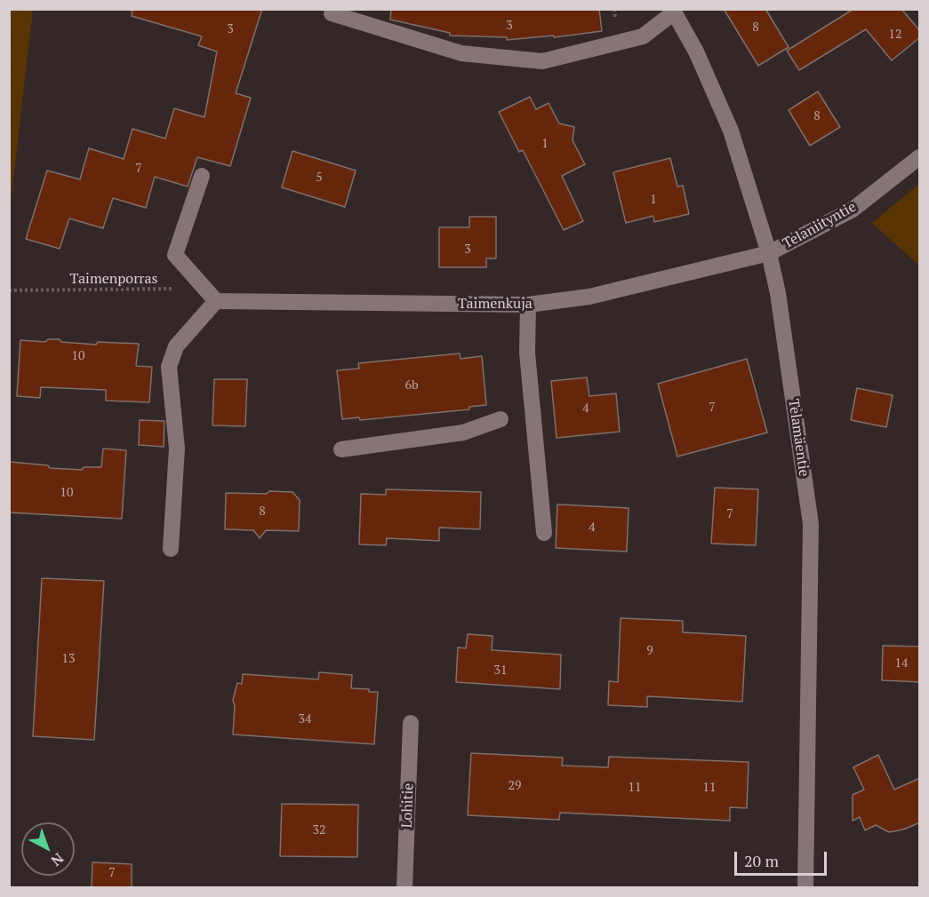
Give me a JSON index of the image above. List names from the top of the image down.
{
  "streets": {
    "street": [
      "Telaniityntie",
      "Taimenkuja",
      "Telamäentie",
      "Lohitie"
    ],
    "path": ["Taimenporras"]
  },
  "crossings": [
    ["Telaniityntie", "Taimenkuja"],
    ["Telaniityntie", "Telamäentie"],
    ["Taimenkuja", "Telamäentie"]
  ],
  "house_numbers": [
    "3",
    "8",
    "3",
    "12",
    "8",
    "1",
    "7",
    "5",
    "1",
    "3",
    "10",
    "6b",
    "7",
    "4",
    "10",
    "8",
    "7",
    "4",
    "9",
    "13",
    "14",
    "31",
    "34",
    "29",
    "11",
    "11",
    "32",
    "7"
  ],
  "scale_bar": "20 m",
  "north": "bottom right"
}
